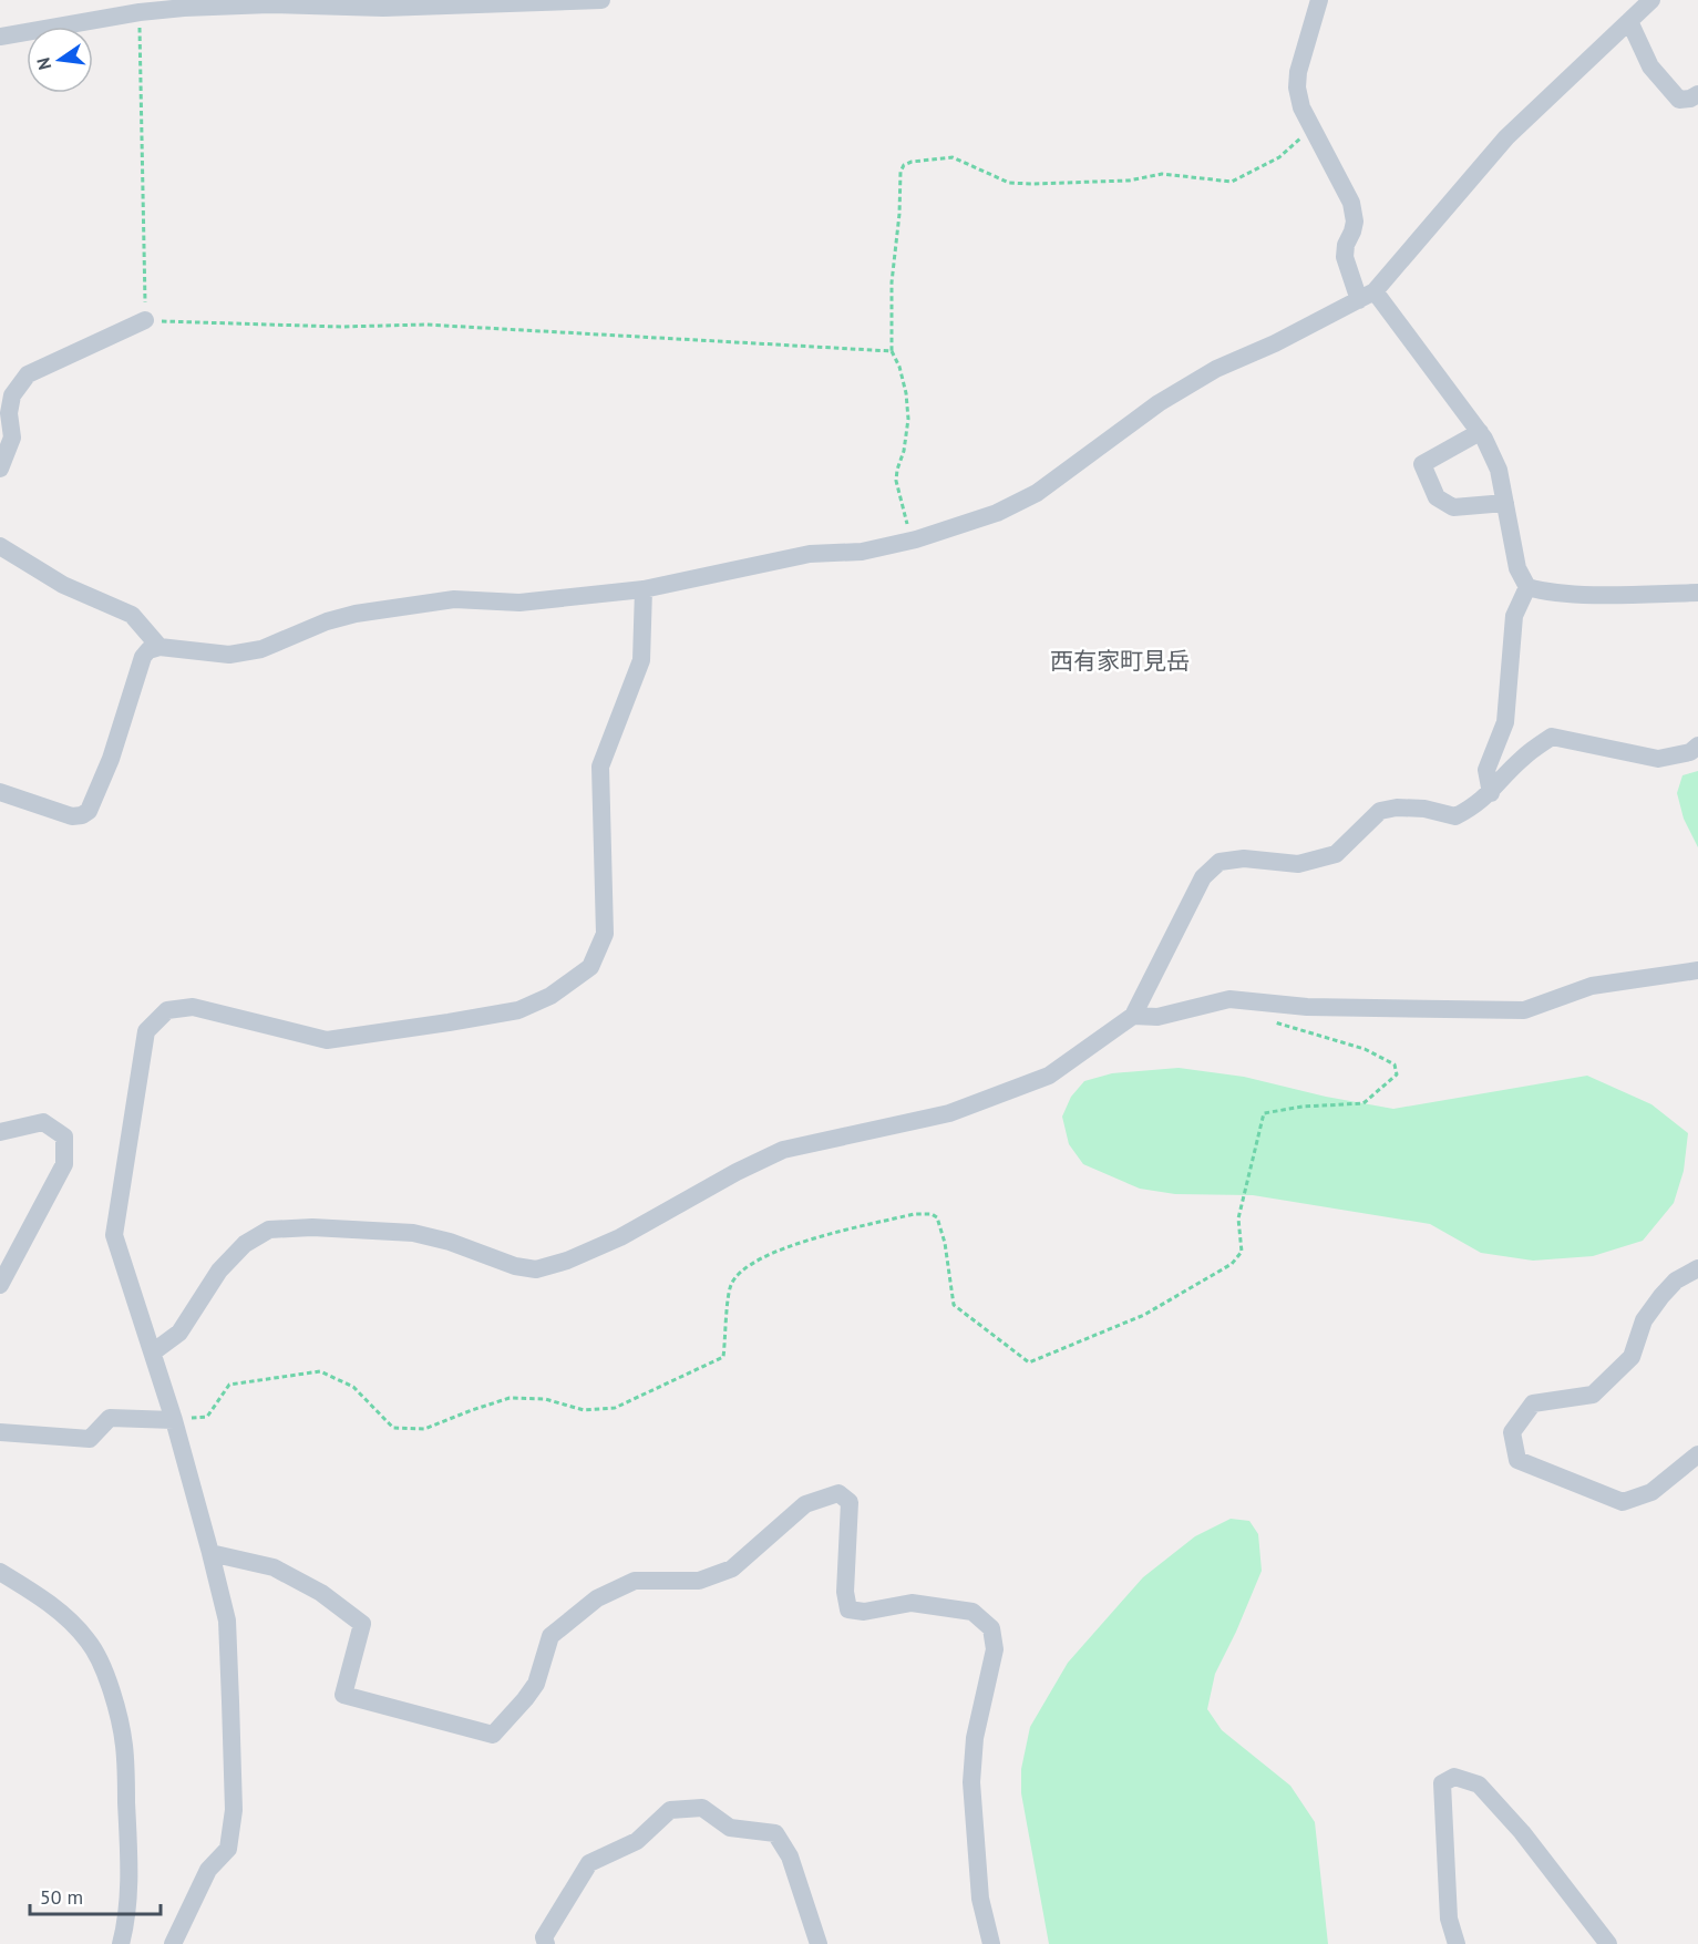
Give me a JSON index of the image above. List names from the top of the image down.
{
  "districts": ["西有家町見岳"],
  "scale_bar": "50 m",
  "north": "left"
}
